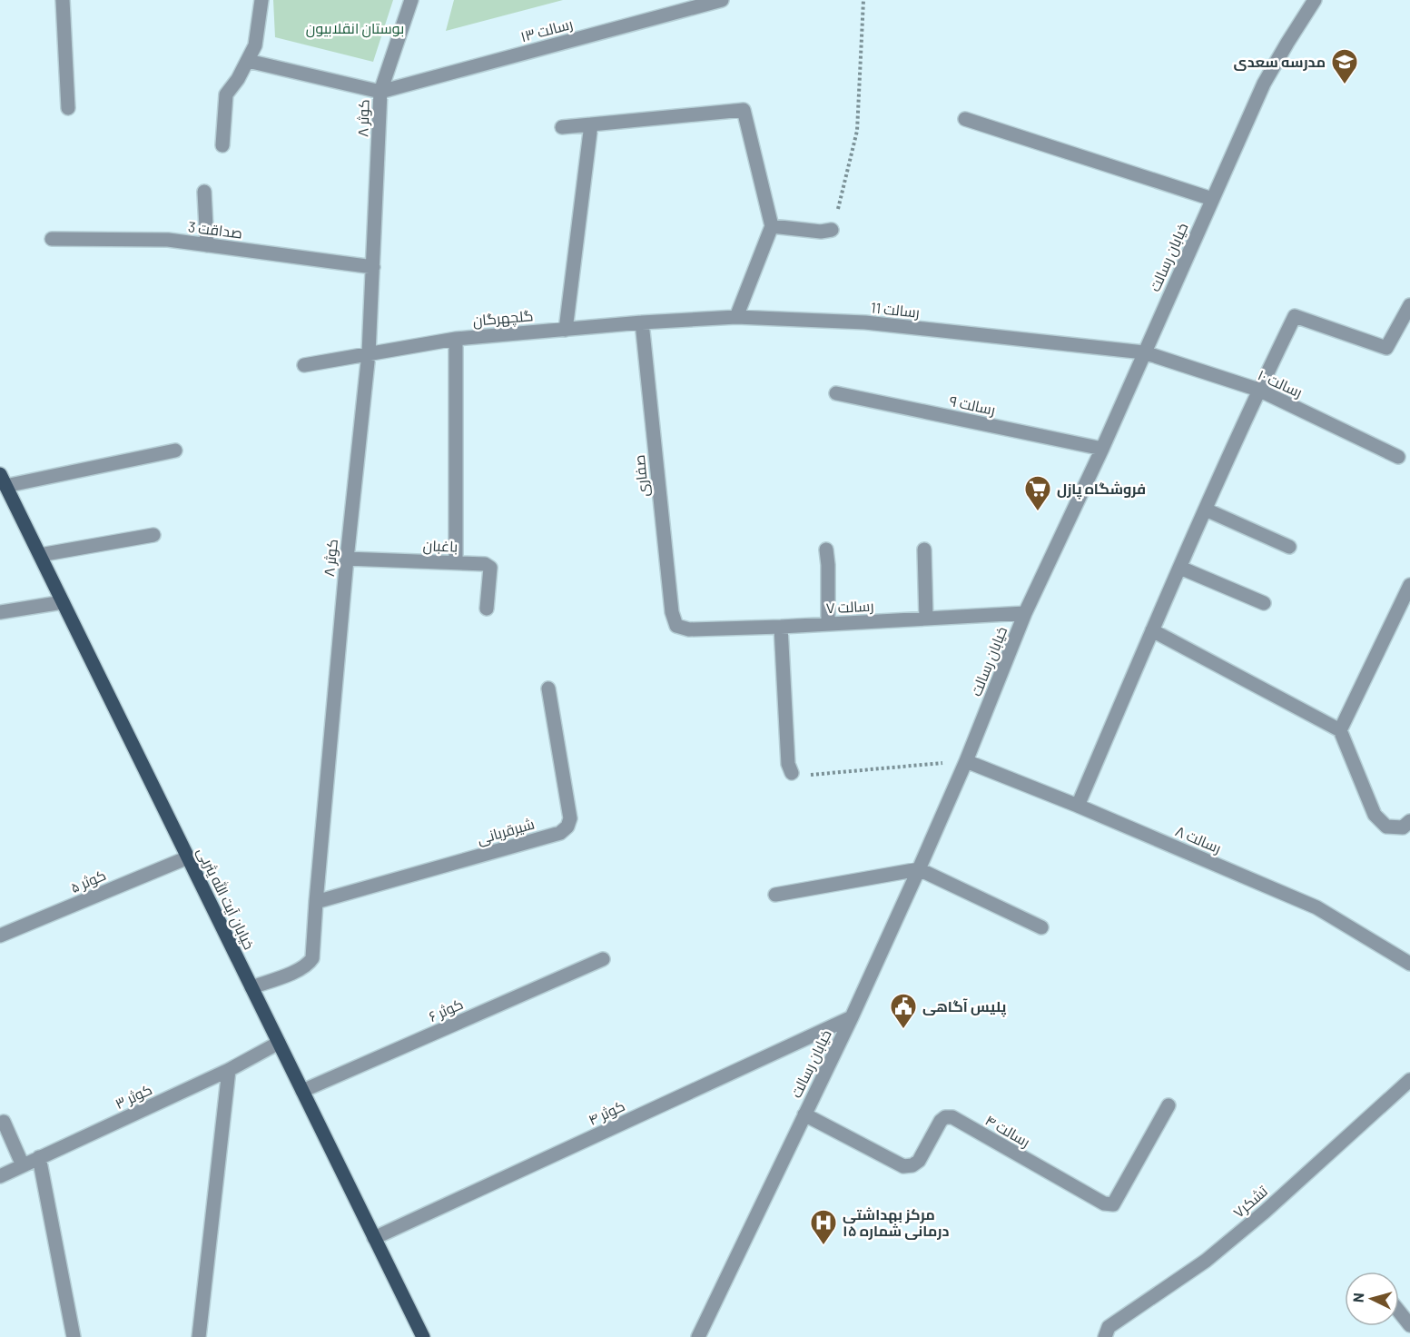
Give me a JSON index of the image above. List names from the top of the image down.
{
  "streets": {
    "main road": ["خیابان آیت الله یثربی"],
    "street": [
      "رسالت ۱۳",
      "کوثر ۸",
      "صداقت 3",
      "خیابان رسالت",
      "رسالت 11",
      "گلچهرگان",
      "رسالت ۱۰",
      "رسالت ۹",
      "صفاری",
      "باغبان",
      "رسالت ۷",
      "شیرقربانی",
      "رسالت ۸",
      "کوثر ۵",
      "کوثر ۶",
      "کوثر ۳",
      "کوثر ۴",
      "رسالت ۴",
      "تشکر۷"
    ]
  },
  "crossings": [
    ["رسالت ۱۳", "کوثر ۸"],
    ["کوثر ۸", "صداقت 3"],
    ["کوثر ۸", "گلچهرگان"],
    ["کوثر ۸", "باغبان"],
    ["کوثر ۸", "شیرقربانی"],
    ["کوثر ۸", "خیابان آیت الله یثربی"],
    ["خیابان رسالت", "رسالت 11"],
    ["خیابان رسالت", "رسالت ۱۰"],
    ["خیابان رسالت", "رسالت ۹"],
    ["خیابان رسالت", "رسالت ۷"],
    ["خیابان رسالت", "رسالت ۸"],
    ["خیابان رسالت", "کوثر ۴"],
    ["خیابان رسالت", "رسالت ۴"],
    ["رسالت 11", "گلچهرگان"],
    ["رسالت 11", "رسالت ۱۰"],
    ["رسالت 11", "صفاری"],
    ["گلچهرگان", "صفاری"],
    ["صفاری", "رسالت ۷"],
    ["کوثر ۵", "خیابان آیت الله یثربی"],
    ["خیابان آیت الله یثربی", "کوثر ۶"],
    ["خیابان آیت الله یثربی", "کوثر ۳"],
    ["خیابان آیت الله یثربی", "کوثر ۴"]
  ],
  "parks": ["بوستان انقلابیون"],
  "places": {
    "school or university": ["مدرسه سعدی"],
    "supermarket": ["فروشگاه پازل"],
    "public building": ["پلیس آگاهی"],
    "hospital": ["مرکز بهداشتی درمانی شماره ۱۵"]
  },
  "north": "left"
}
